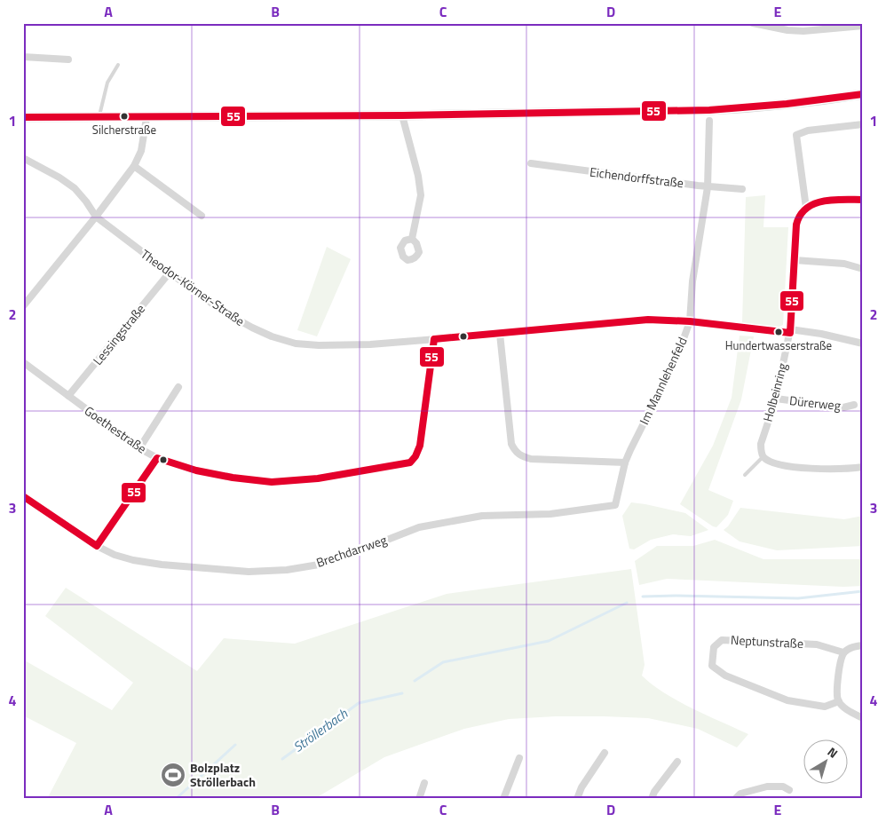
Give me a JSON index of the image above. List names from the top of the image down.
{
  "streets": {
    "street": [
      "Eichendorffstraße",
      "Theodor-Körner-Straße",
      "Lessingstraße",
      "Im Mannlehenfeld",
      "Holbeinring",
      "Dürerweg",
      "Goethestraße",
      "Brechdarrweg",
      "Neptunstraße"
    ]
  },
  "crossings": [
    ["Eichendorffstraße", "Im Mannlehenfeld"],
    ["Theodor-Körner-Straße", "Lessingstraße"],
    ["Theodor-Körner-Straße", "Im Mannlehenfeld"],
    ["Theodor-Körner-Straße", "Holbeinring"],
    ["Theodor-Körner-Straße", "Goethestraße"],
    ["Lessingstraße", "Goethestraße"],
    ["Im Mannlehenfeld", "Brechdarrweg"],
    ["Holbeinring", "Dürerweg"]
  ],
  "water": ["Ströllerbach"],
  "places": {
    "other": ["Silcherstraße", "Hundertwasserstraße"],
    "sports": ["Bolzplatz Ströllerbach"]
  },
  "lines": ["transit line 55"],
  "north": "top right",
  "grid": {
    "columns": [
      "A",
      "B",
      "C",
      "D",
      "E"
    ],
    "rows": [
      "1",
      "2",
      "3",
      "4"
    ]
  }
}
